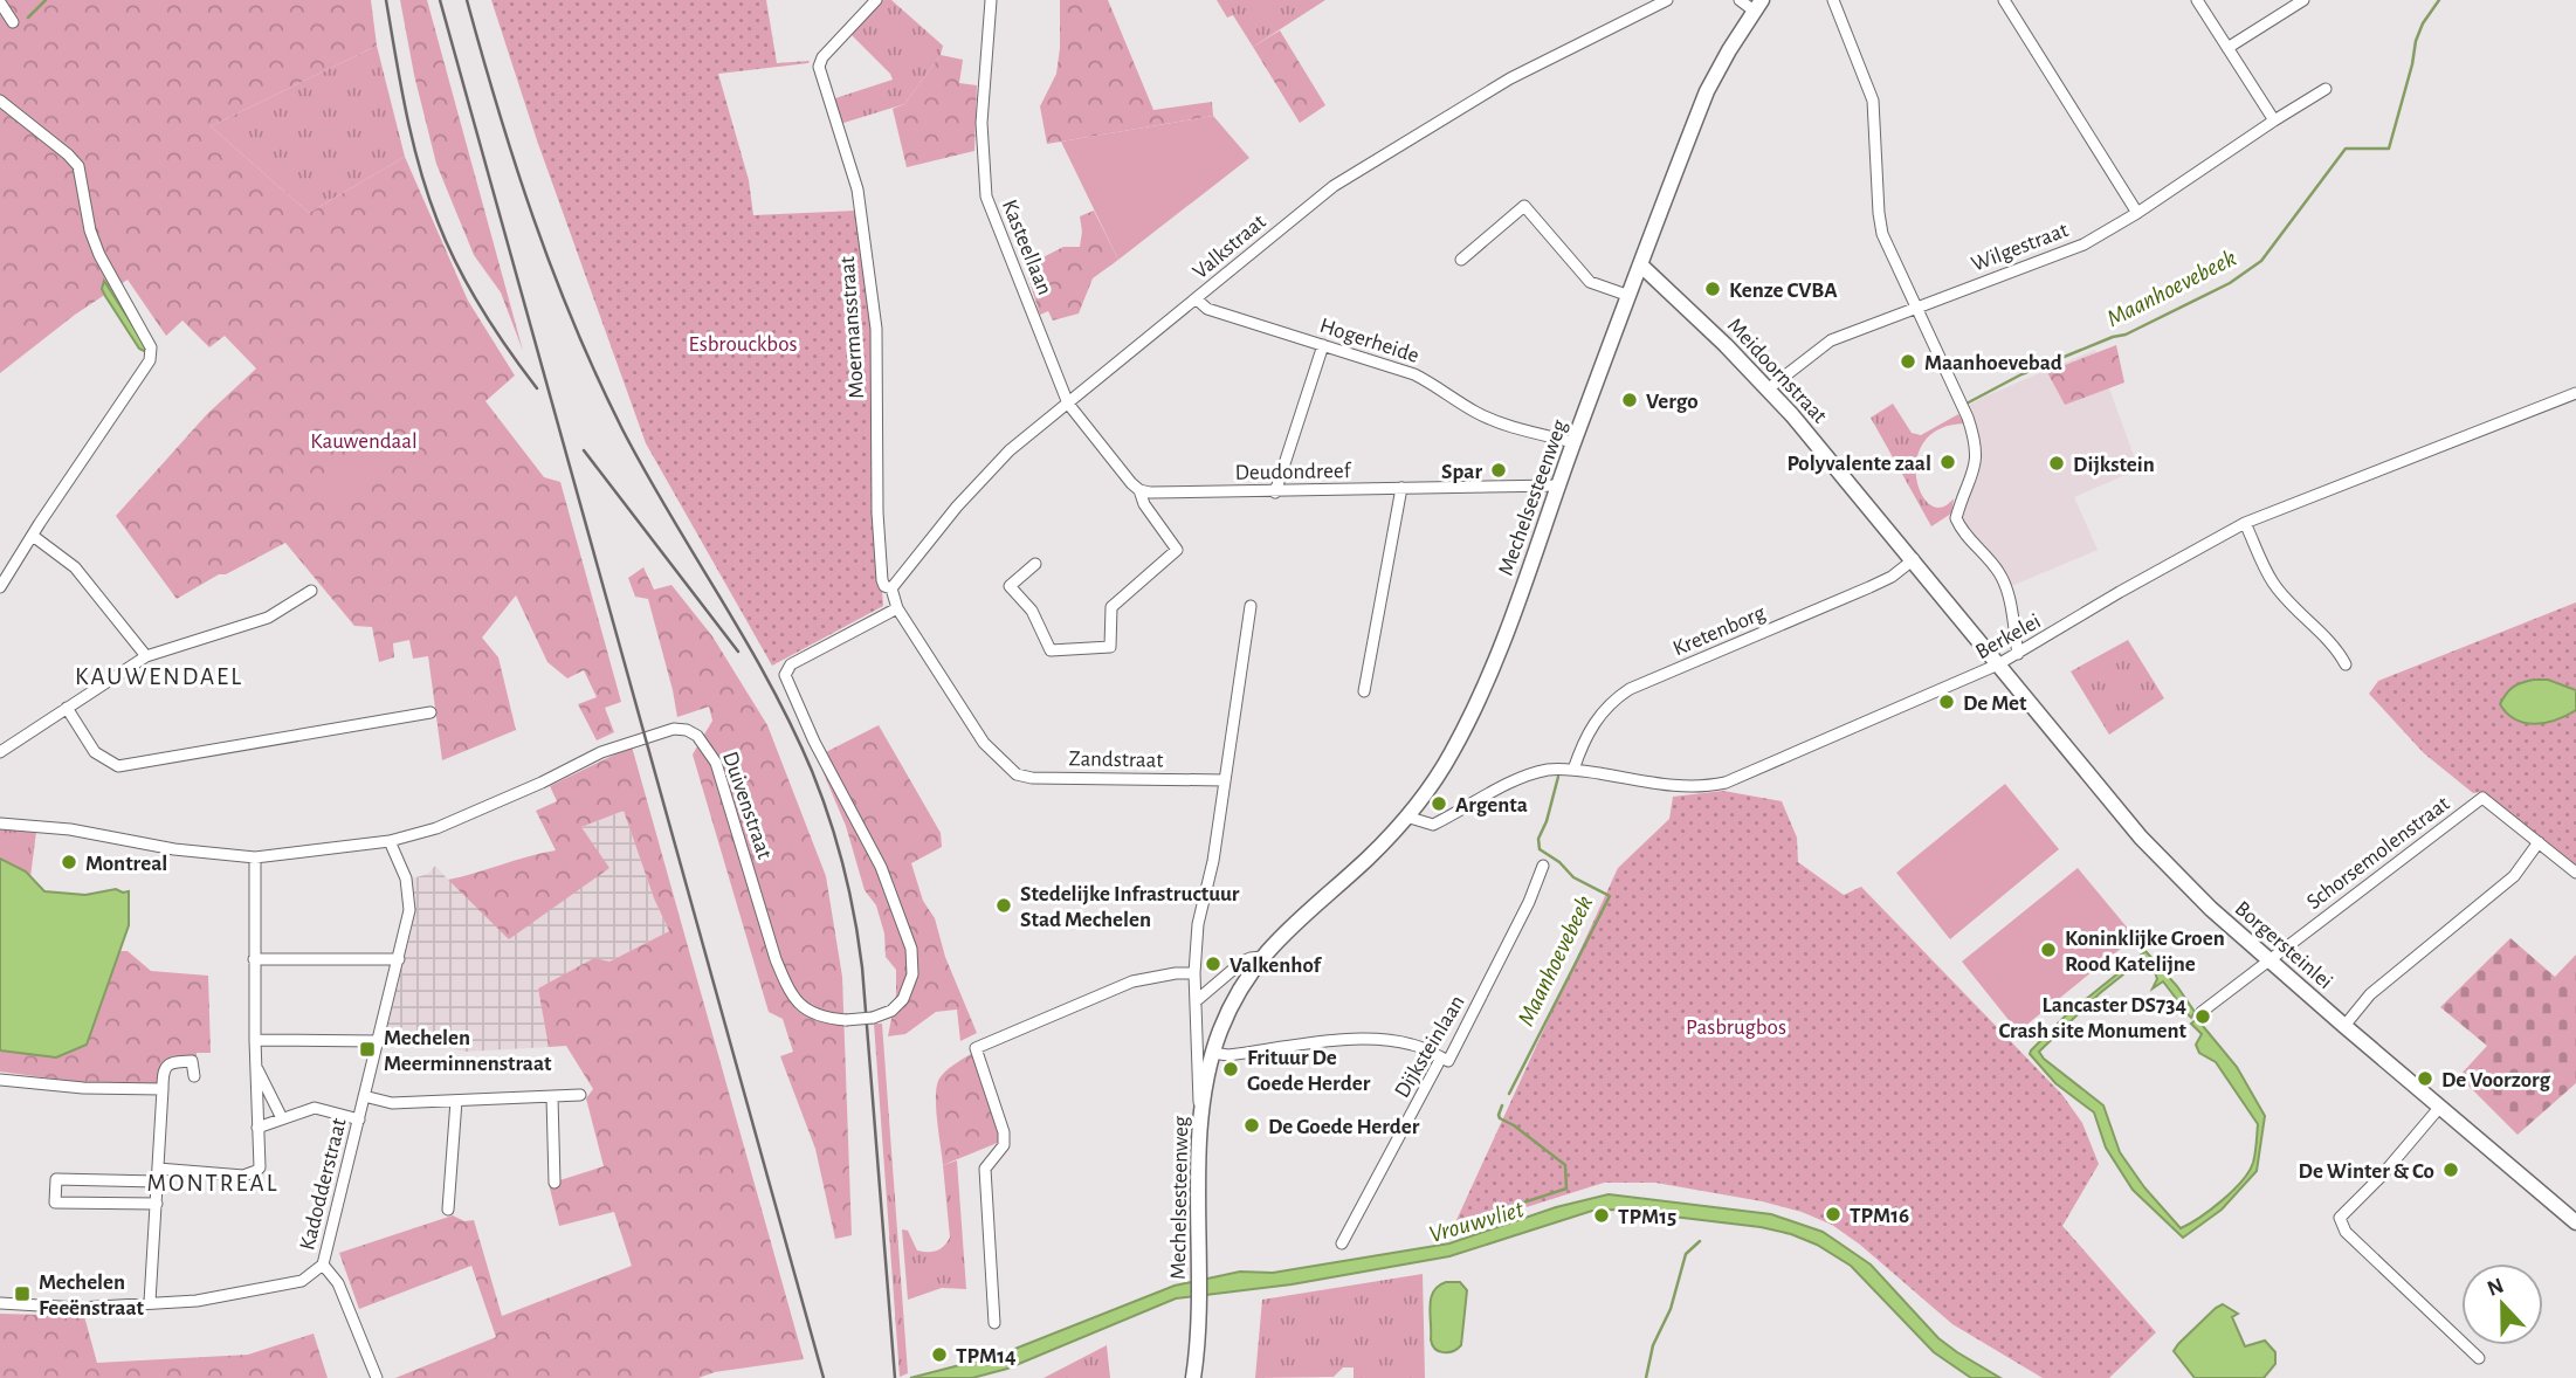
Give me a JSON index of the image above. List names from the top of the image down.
{
  "streets": {
    "main road": ["Meidoornstraat", "Mechelsesteenweg", "Borgersteinlei"],
    "street": [
      "Valkstraat",
      "Wilgestraat",
      "Kasteellaan",
      "Moermansstraat",
      "Hogerheide",
      "Deudondreef",
      "Kretenborg",
      "Berkelei",
      "Zandstraat",
      "Duivenstraat",
      "Schorsemolenstraat",
      "Dijksteinlaan",
      "Kadodderstraat"
    ]
  },
  "crossings": [
    ["Valkstraat", "Kasteellaan"],
    ["Valkstraat", "Moermansstraat"],
    ["Valkstraat", "Hogerheide"],
    ["Wilgestraat", "Meidoornstraat"],
    ["Hogerheide", "Mechelsesteenweg"],
    ["Meidoornstraat", "Mechelsesteenweg"],
    ["Meidoornstraat", "Kretenborg"],
    ["Meidoornstraat", "Berkelei"],
    ["Meidoornstraat", "Borgersteinlei"],
    ["Deudondreef", "Mechelsesteenweg"],
    ["Kretenborg", "Berkelei"],
    ["Berkelei", "Borgersteinlei"],
    ["Zandstraat", "Duivenstraat"],
    ["Duivenstraat", "Kadodderstraat"],
    ["Schorsemolenstraat", "Borgersteinlei"]
  ],
  "districts": ["KAUWENDAEL", "MONTREAL"],
  "water": ["Maanhoevebeek", "Vrouwvliet"],
  "parks": ["Esbrouckbos", "Kauwendaal", "Pasbrugbos"],
  "places": {
    "other": [
      "Kenze CVBA",
      "Maanhoevebad",
      "Vergo",
      "Polyvalente zaal",
      "Dijkstein",
      "Spar",
      "De Met",
      "Argenta",
      "Montreal",
      "Stedelijke Infrastructuur Stad Mechelen",
      "Koninklijke Groen Rood Katelijne",
      "Valkenhof",
      "Lancaster DS734 Crash site Monument",
      "Frituur De Goede Herder",
      "De Voorzorg",
      "De Goede Herder",
      "De Winter & Co",
      "TPM16",
      "TPM15",
      "TPM14"
    ],
    "transit": ["Mechelen Meerminnenstraat", "Mechelen Feeënstraat"]
  },
  "north": "top"
}
